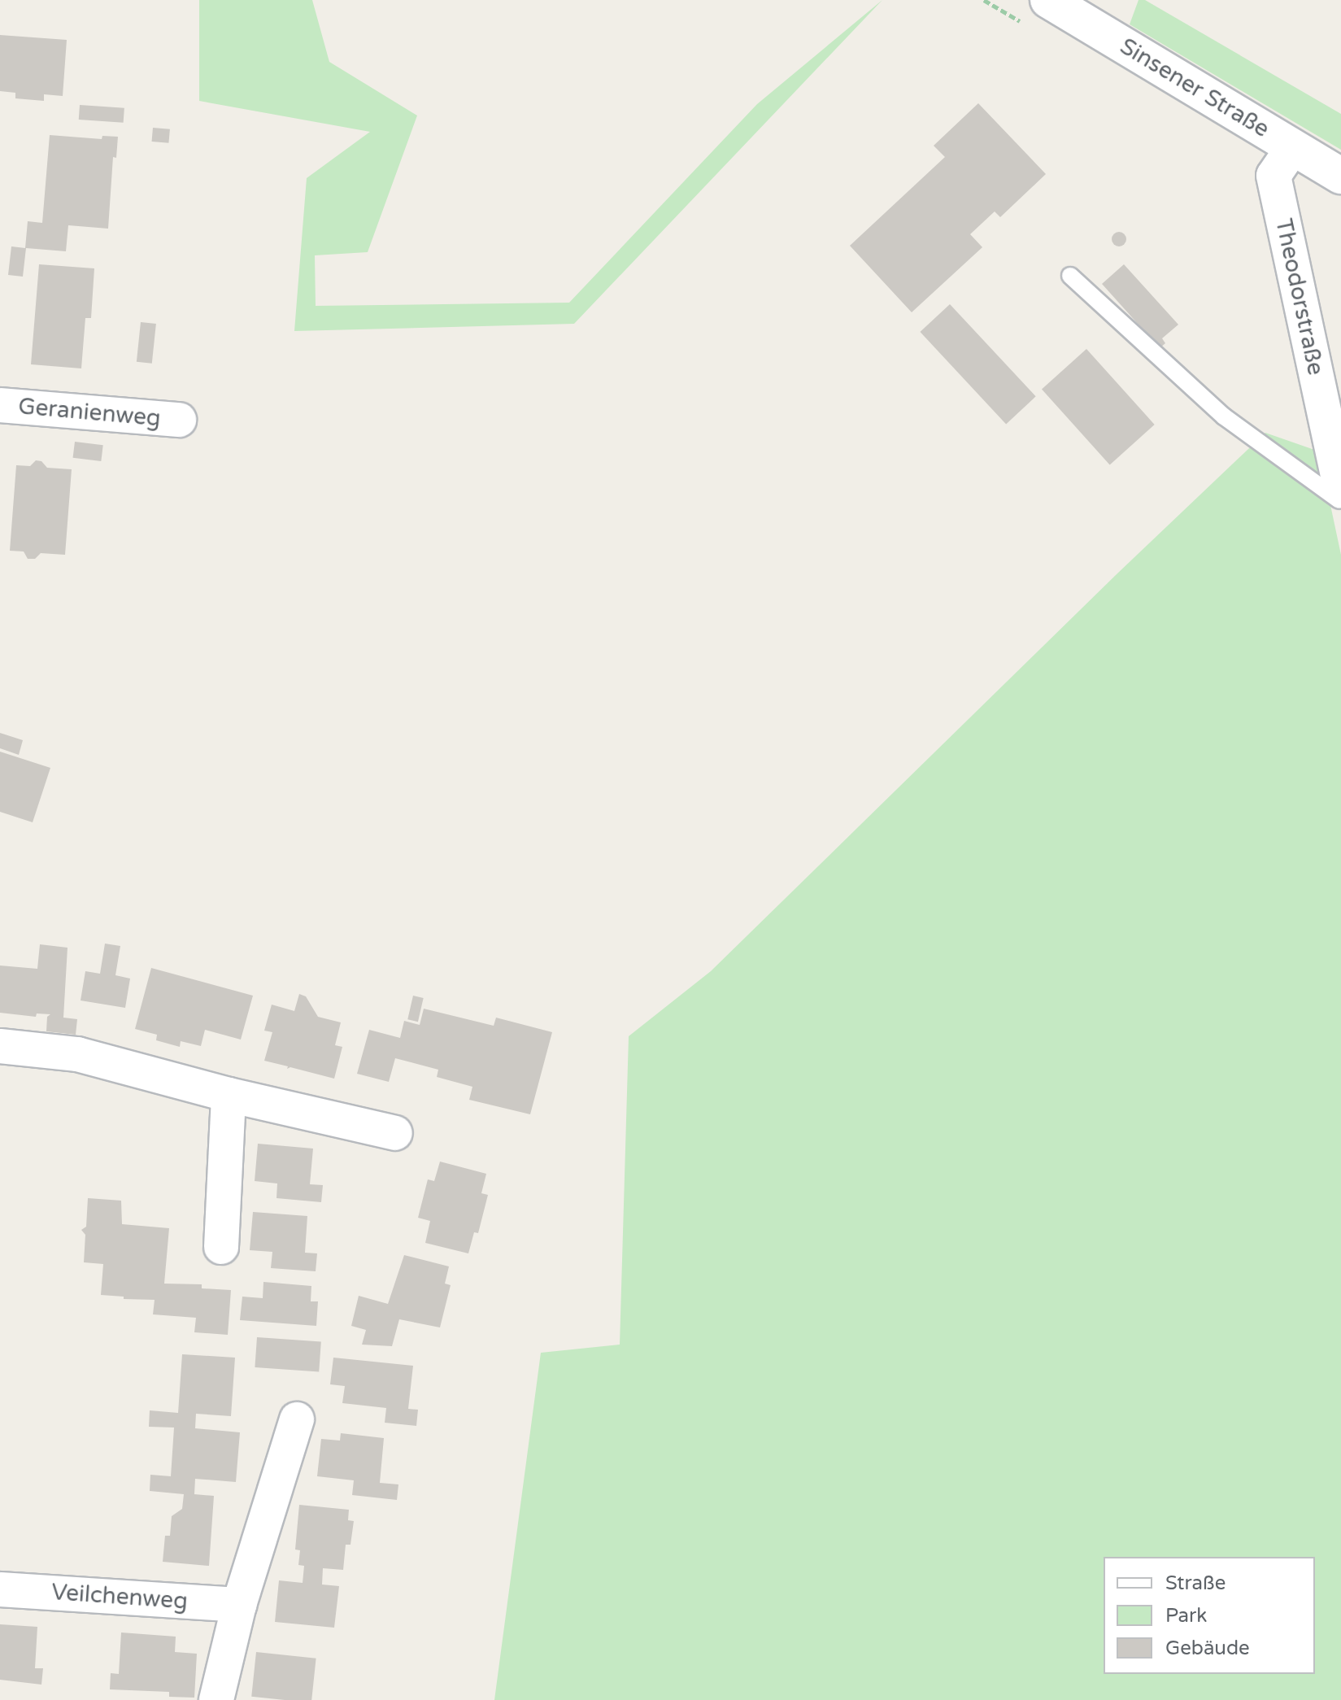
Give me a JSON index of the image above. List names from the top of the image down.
{
  "streets": {
    "main road": ["Sinsener Straße"],
    "street": ["Theodorstraße", "Geranienweg", "Veilchenweg"]
  },
  "crossings": [
    ["Sinsener Straße", "Theodorstraße"]
  ],
  "legend": ["Straße", "Park", "Gebäude"]
}
